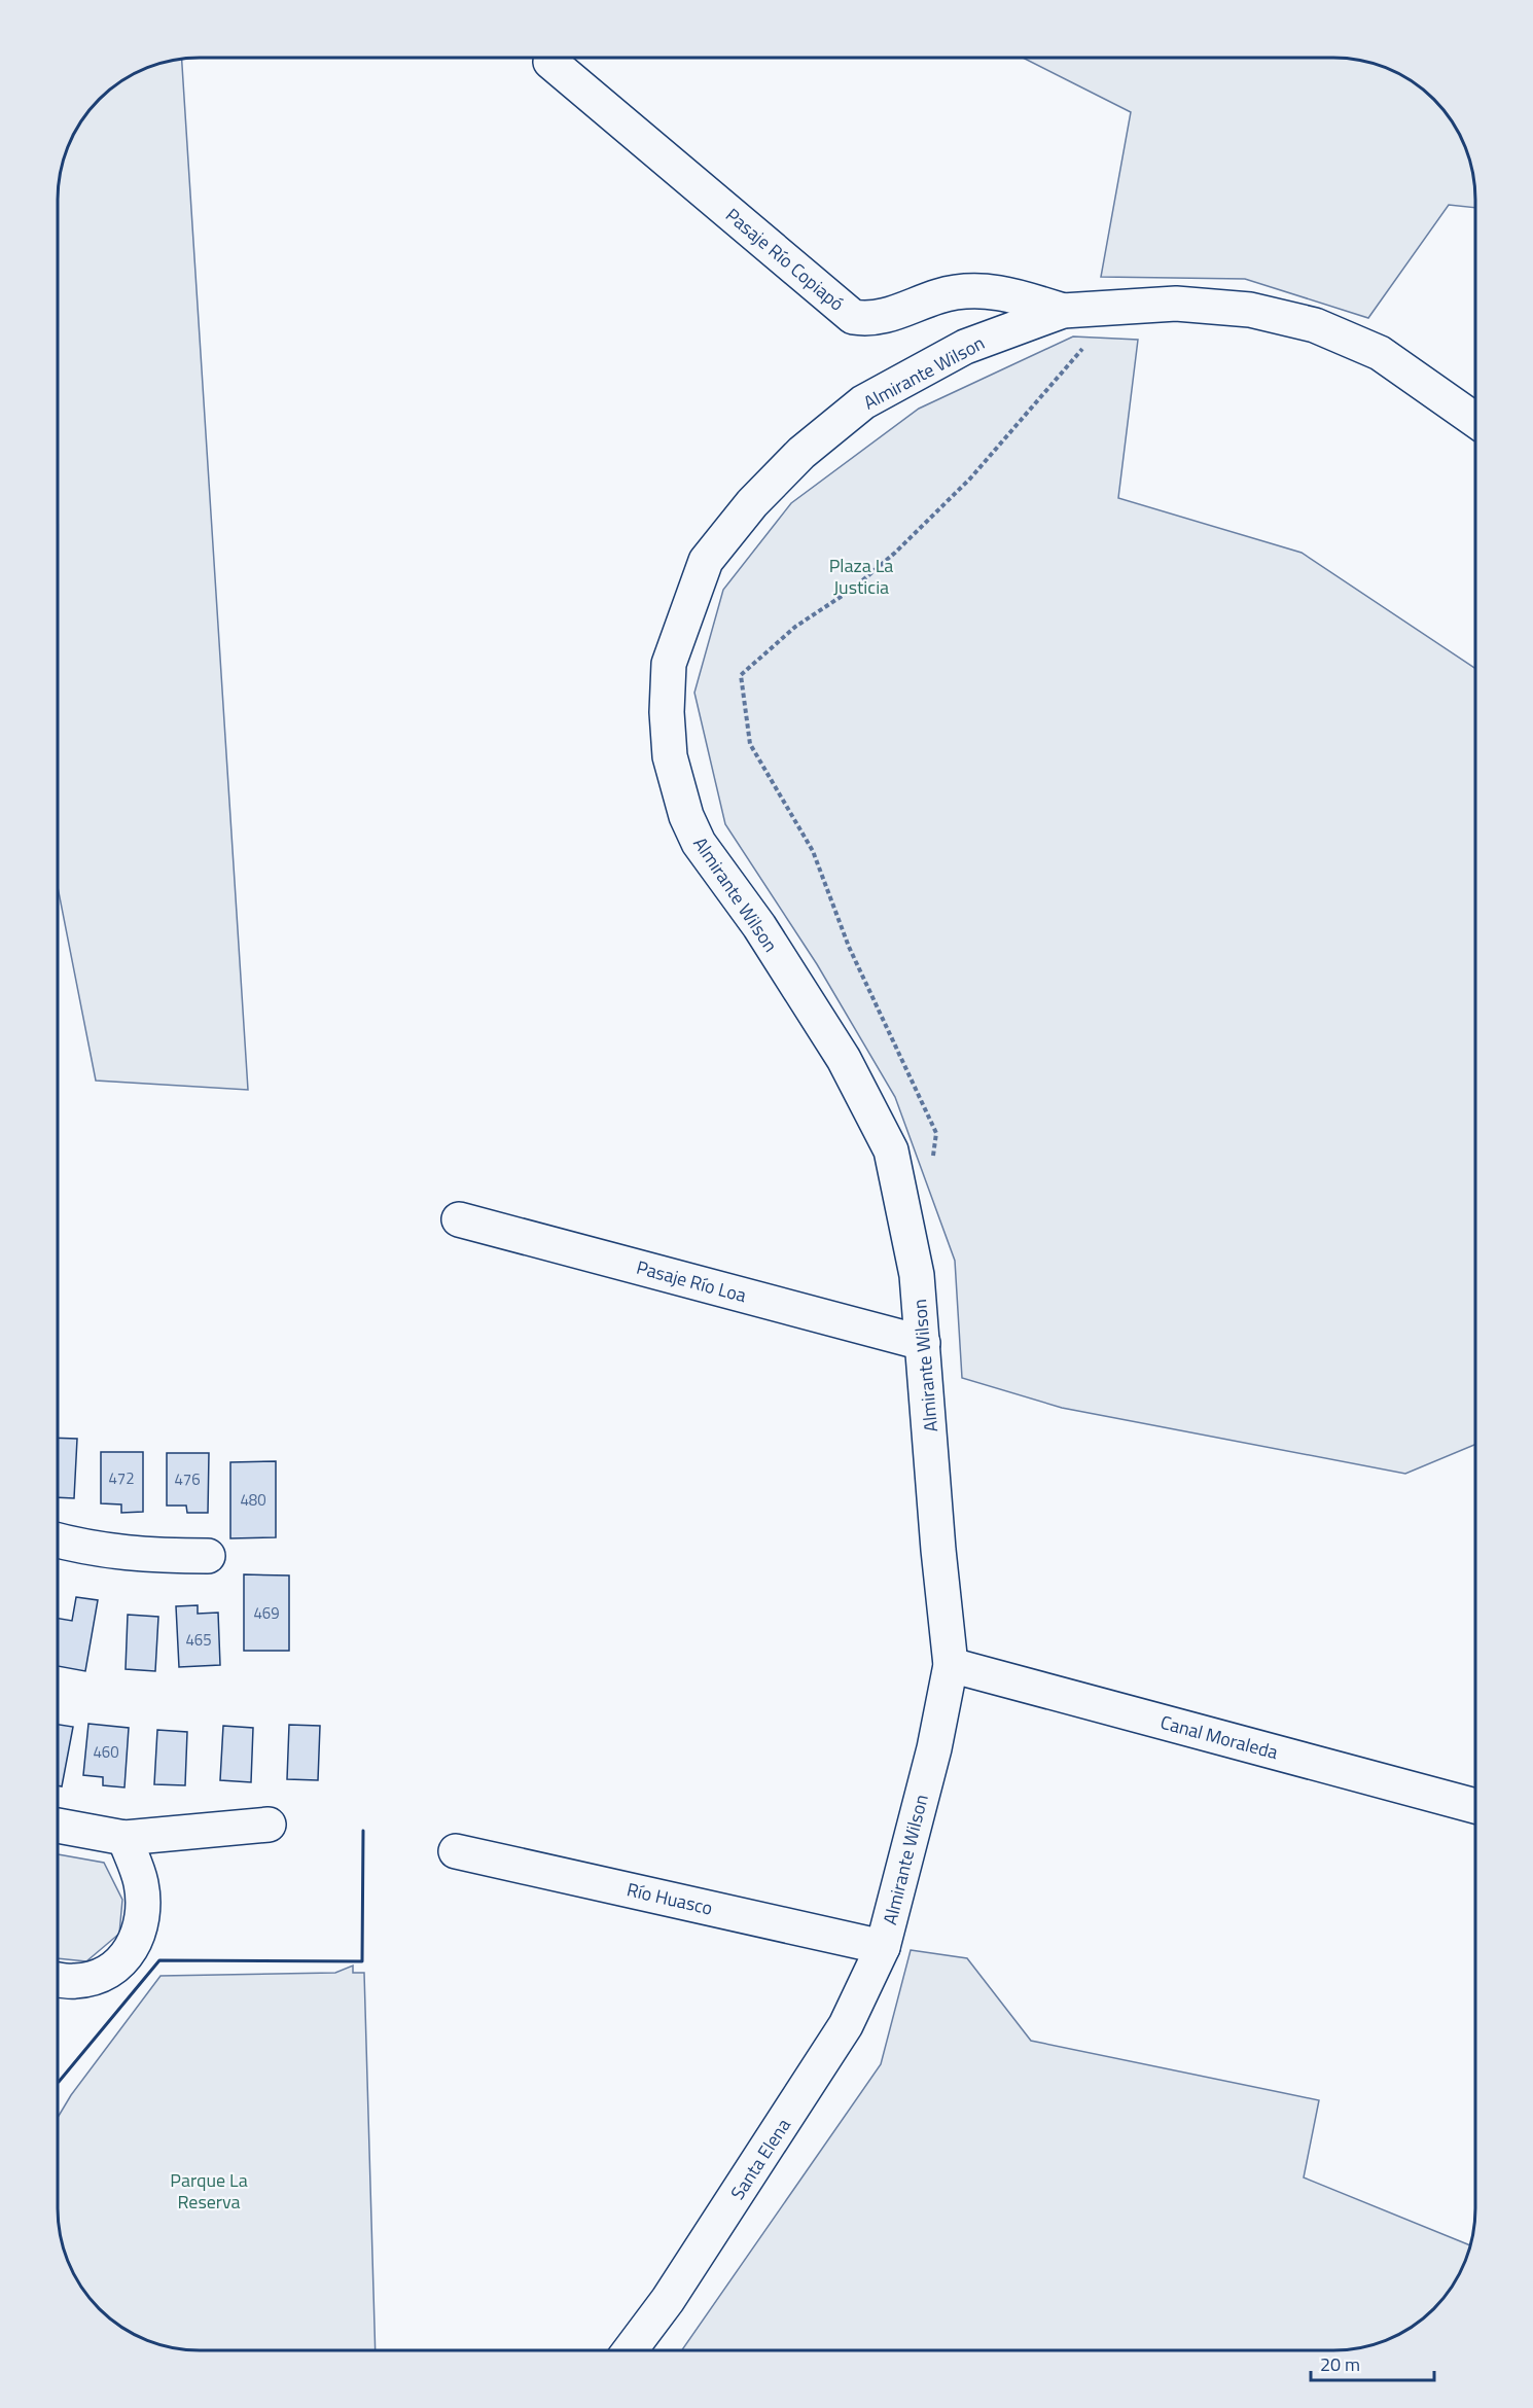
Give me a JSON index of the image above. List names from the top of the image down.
{
  "streets": {
    "street": [
      "Pasaje Río Copiapó",
      "Almirante Wilson",
      "Pasaje Río Loa",
      "Canal Moraleda",
      "Río Huasco",
      "Santa Elena"
    ]
  },
  "crossings": [
    ["Pasaje Río Copiapó", "Almirante Wilson"],
    ["Almirante Wilson", "Pasaje Río Loa"],
    ["Almirante Wilson", "Canal Moraleda"],
    ["Almirante Wilson", "Río Huasco"],
    ["Almirante Wilson", "Santa Elena"],
    ["Río Huasco", "Santa Elena"]
  ],
  "parks": ["Plaza La Justicia", "Parque La Reserva"],
  "house_numbers": [
    "472",
    "476",
    "480",
    "469",
    "465",
    "460"
  ],
  "scale_bar": "20 m"
}
